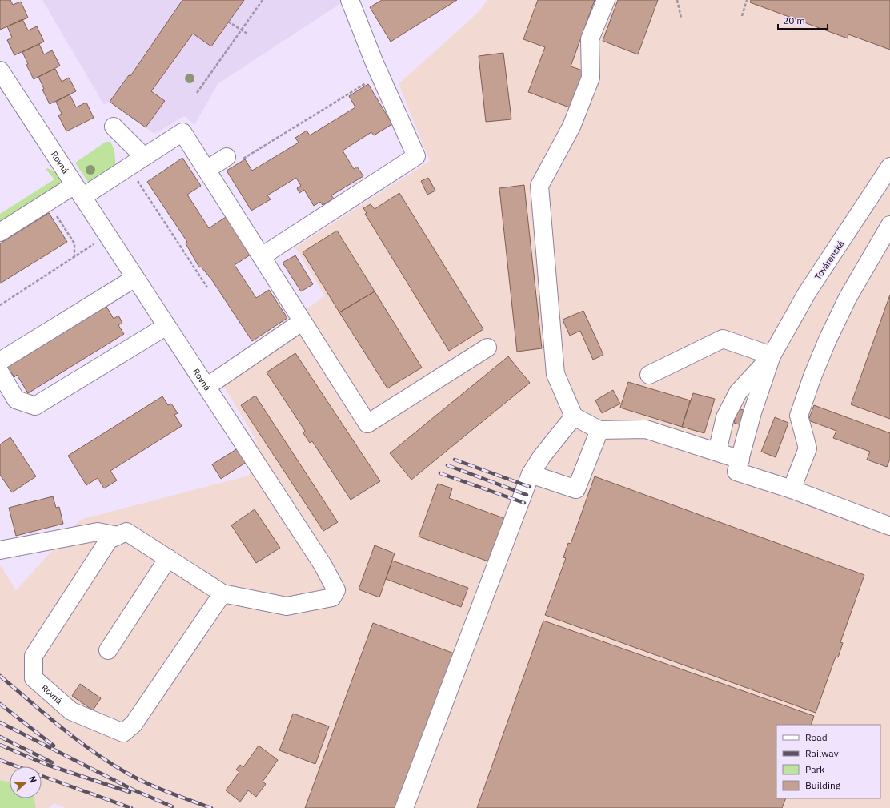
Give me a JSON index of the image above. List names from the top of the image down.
{
  "streets": {
    "street": ["Rovná", "Továrenská"]
  },
  "legend": [
    "Road",
    "Railway",
    "Park",
    "Building"
  ],
  "scale_bar": "20 m",
  "north": "right"
}
